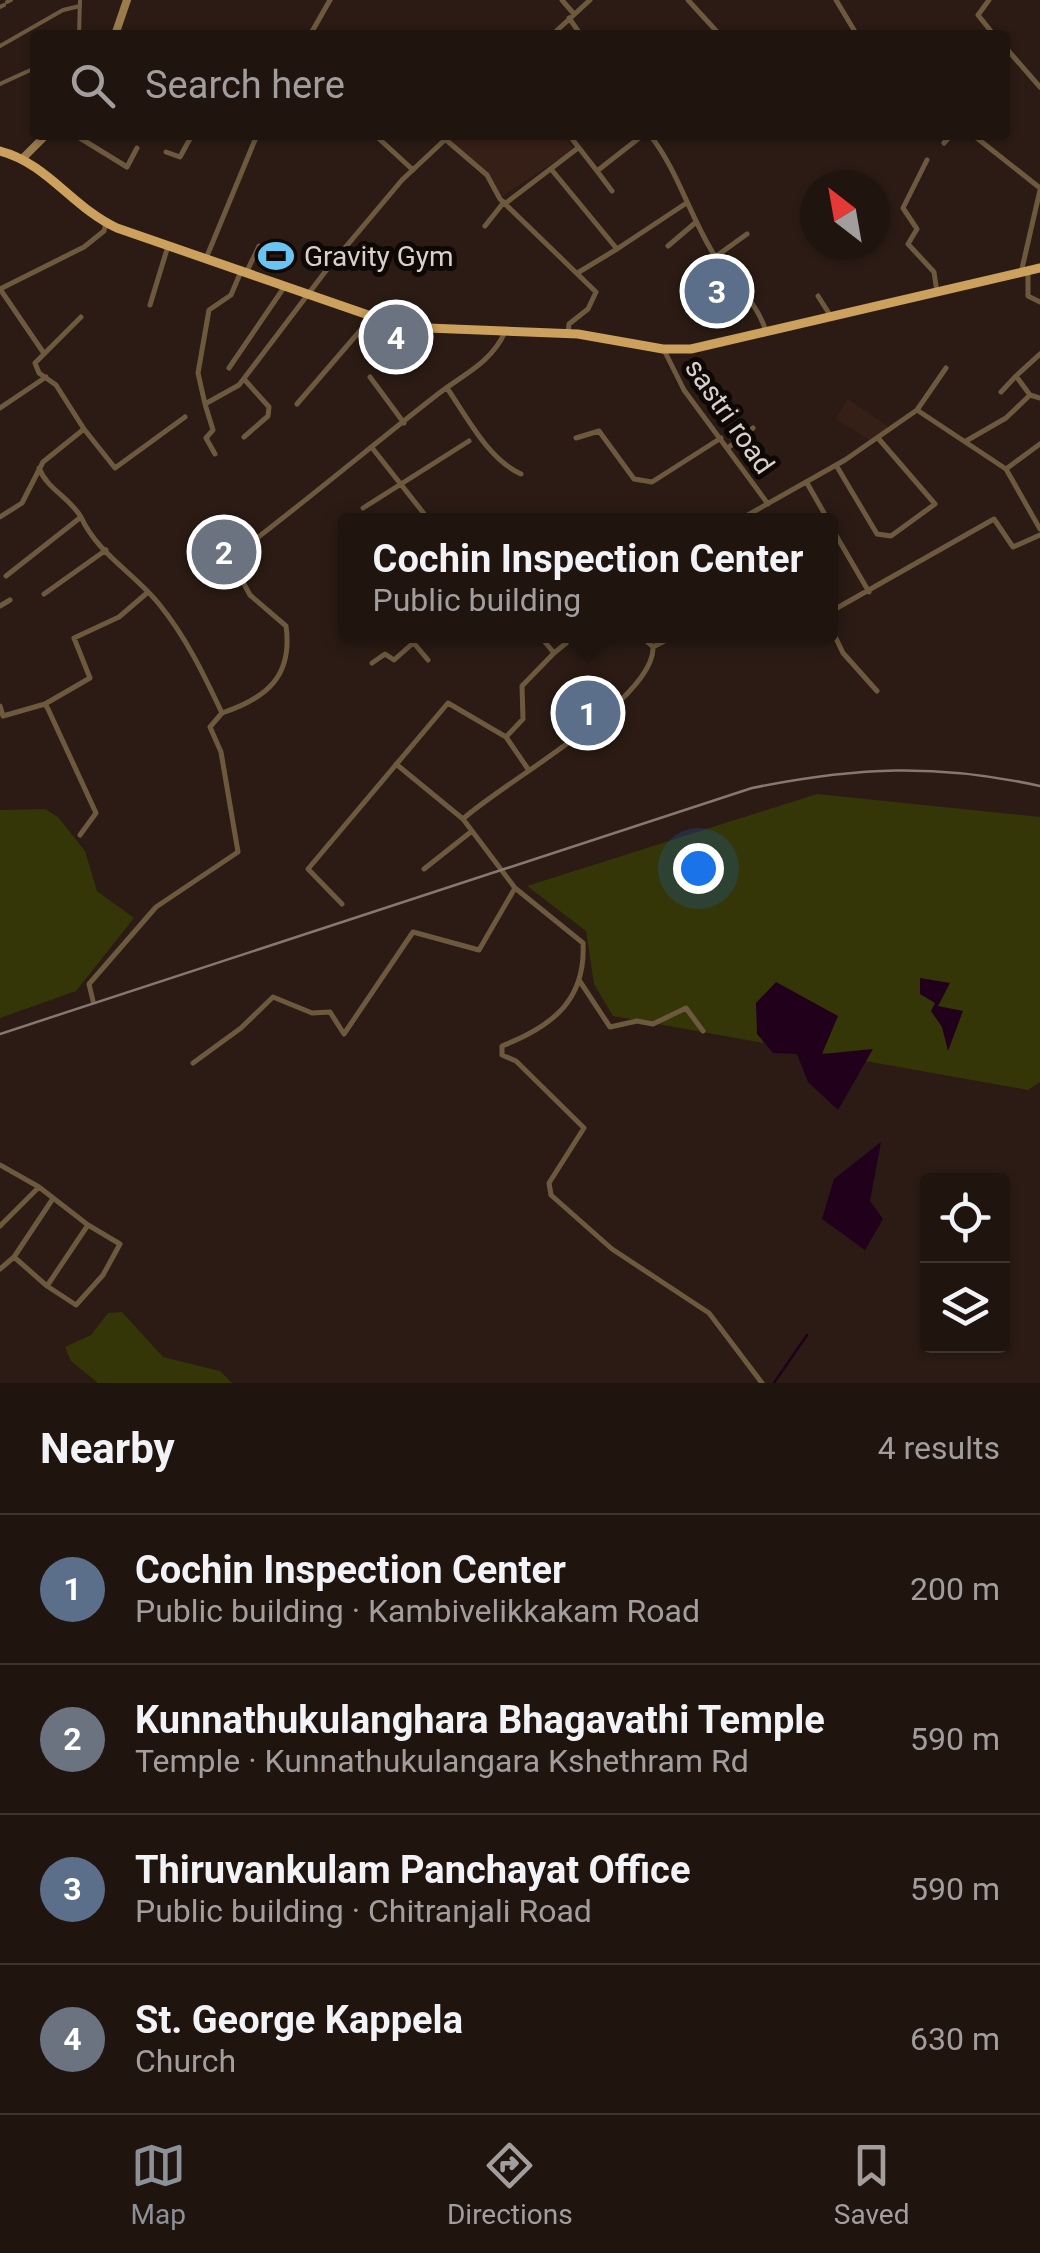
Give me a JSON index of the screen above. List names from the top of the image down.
{
  "streets": {
    "street": ["sastri road"]
  },
  "places": {
    "sports": ["Gravity Gym"]
  },
  "north": "top left",
  "page": {
    "search": "Search here",
    "pins": [
      "3",
      "4",
      "2",
      "1"
    ],
    "popup": ["Cochin Inspection Center", "Public building"],
    "heading": ["Nearby", "4 results"],
    "list": [
      {
        "mark": "1",
        "name": "Cochin Inspection Center",
        "note": "Public building · Kambivelikkakam Road",
        "value": "200 m"
      },
      {
        "mark": "2",
        "name": "Kunnathukulanghara Bhagavathi Temple",
        "note": "Temple · Kunnathukulangara Kshethram Rd",
        "value": "590 m"
      },
      {
        "mark": "3",
        "name": "Thiruvankulam Panchayat Office",
        "note": "Public building · Chitranjali Road",
        "value": "590 m"
      },
      {
        "mark": "4",
        "name": "St. George Kappela",
        "note": "Church",
        "value": "630 m"
      }
    ],
    "nav": ["Map", "Directions", "Saved"]
  }
}
